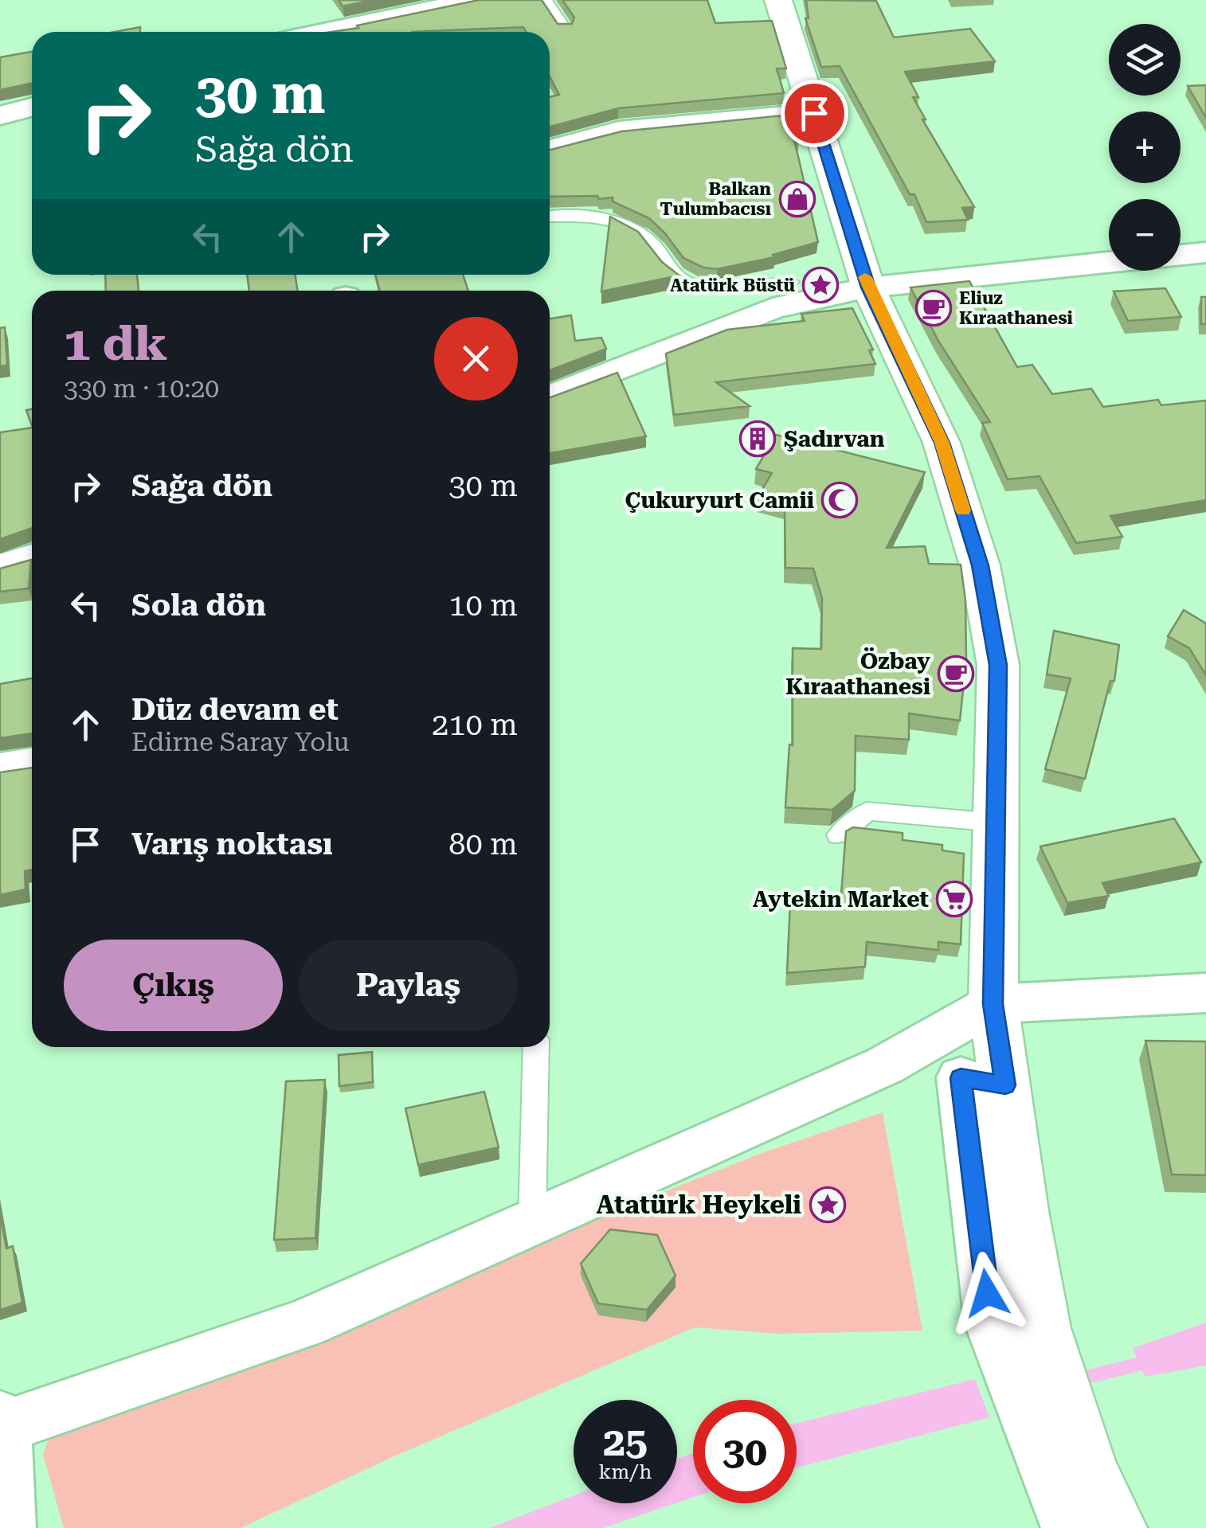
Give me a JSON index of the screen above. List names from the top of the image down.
{
  "places": {
    "shop": ["Balkan Tulumbacısı"],
    "place": ["Atatürk Büstü", "Atatürk Heykeli"],
    "cafe": ["Eliuz Kıraathanesi", "Özbay Kıraathanesi"],
    "building": ["Şadırvan"],
    "mosque": ["Çukuryurt Camii"],
    "supermarket": ["Aytekin Market"]
  },
  "page": {
    "map_buttons": ["+", "−"],
    "turn": ["30 m", "Sağa dön"],
    "heading": ["1 dk", "330 m · 10:20"],
    "list": [
      {
        "name": "Sağa dön",
        "value": "30 m"
      },
      {
        "name": "Sola dön",
        "value": "10 m"
      },
      {
        "name": "Düz devam et",
        "note": "Edirne Saray Yolu",
        "value": "210 m"
      },
      {
        "name": "Varış noktası",
        "value": "80 m"
      }
    ],
    "buttons": ["Çıkış", "Paylaş"],
    "speed": "25 km/h",
    "limit": "30"
  }
}
